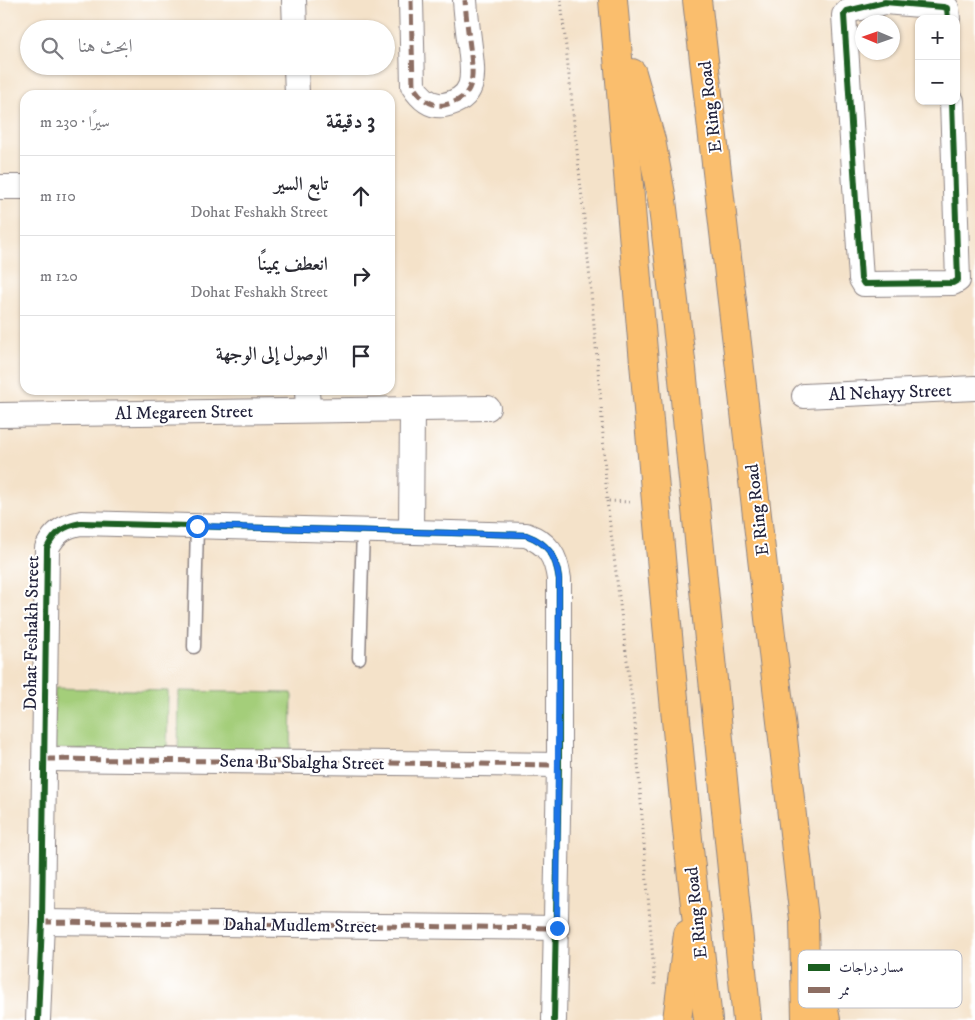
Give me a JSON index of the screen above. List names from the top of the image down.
{
  "streets": {
    "main road": ["E Ring Road"],
    "street": [
      "Al Nehayy Street",
      "Al Megareen Street",
      "Dohat Feshakh Street",
      "Sena Bu Sbalgha Street",
      "Dahal Mudlem Street"
    ]
  },
  "crossings": [
    ["Dohat Feshakh Street", "Sena Bu Sbalgha Street"],
    ["Dohat Feshakh Street", "Dahal Mudlem Street"]
  ],
  "legend": ["مسار دراجات", "ممر"],
  "north": "left",
  "page": {
    "map_buttons": ["+", "−"],
    "search": "ابحث هنا",
    "heading": ["3 دقيقة", "سيرًا · 230 m"],
    "list": [
      ["تابع السير", "Dohat Feshakh Street", "110 m"],
      ["انعطف يمينًا", "Dohat Feshakh Street", "120 m"],
      "الوصول إلى الوجهة"
    ]
  }
}
